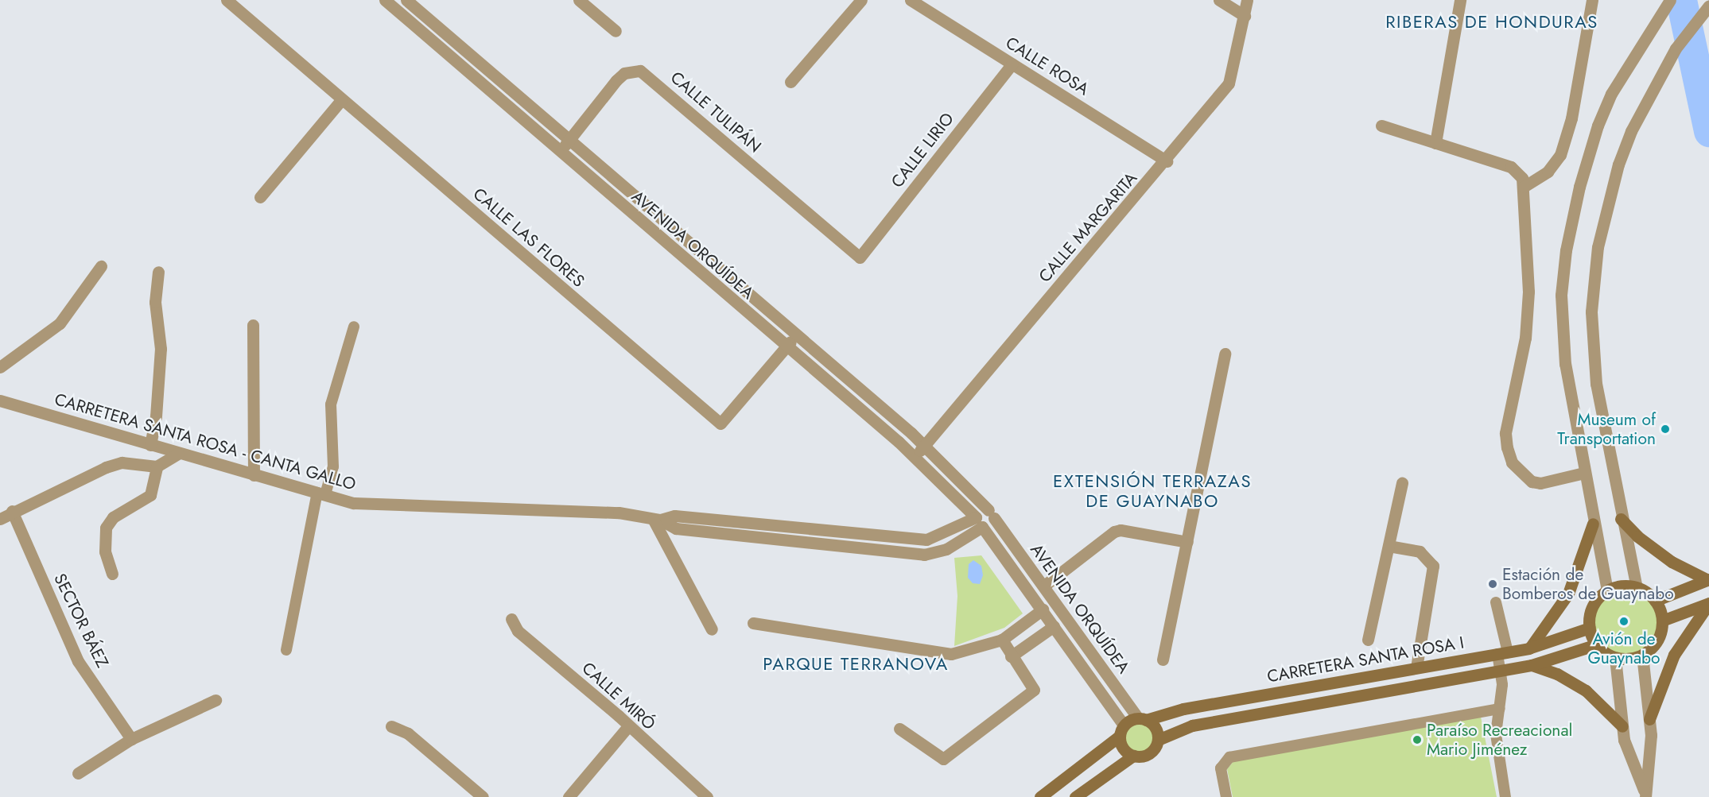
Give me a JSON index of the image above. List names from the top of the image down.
{
  "streets": {
    "street": [
      "CALLE ROSA",
      "CALLE TULIPÁN",
      "CALLE LIRIO",
      "CALLE MARGARITA",
      "CALLE LAS FLORES",
      "AVENIDA ORQUÍDEA",
      "CARRETERA SANTA ROSA - CANTA GALLO",
      "SECTOR BÁEZ",
      "CARRETERA SANTA ROSA I",
      "CALLE MIRÓ"
    ]
  },
  "crossings": [
    ["CALLE ROSA", "CALLE LIRIO"],
    ["CALLE ROSA", "CALLE MARGARITA"],
    ["CALLE TULIPÁN", "CALLE LIRIO"],
    ["CALLE TULIPÁN", "AVENIDA ORQUÍDEA"],
    ["CALLE MARGARITA", "AVENIDA ORQUÍDEA"],
    ["CALLE LAS FLORES", "AVENIDA ORQUÍDEA"],
    ["AVENIDA ORQUÍDEA", "CARRETERA SANTA ROSA - CANTA GALLO"],
    ["AVENIDA ORQUÍDEA", "CARRETERA SANTA ROSA I"]
  ],
  "districts": ["RIBERAS DE HONDURAS", "EXTENSIÓN TERRAZAS DE GUAYNABO", "PARQUE TERRANOVA"],
  "places": [
    "Museum of Transportation",
    "Estación de Bomberos de Guaynabo",
    "Avión de Guaynabo",
    "Paraíso Recreacional Mario Jiménez"
  ]
}
